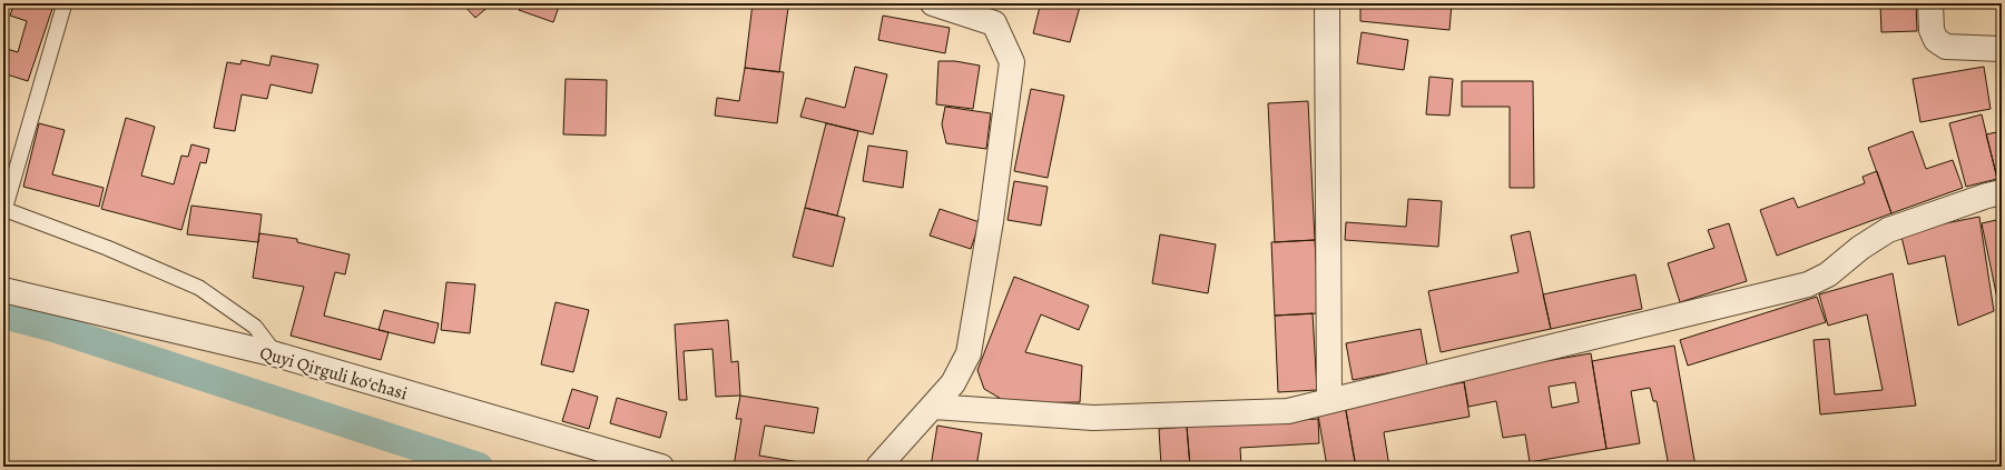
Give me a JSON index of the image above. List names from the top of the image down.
{
  "streets": {
    "street": ["Quyi Qirguli koʻchasi"]
  }
}
